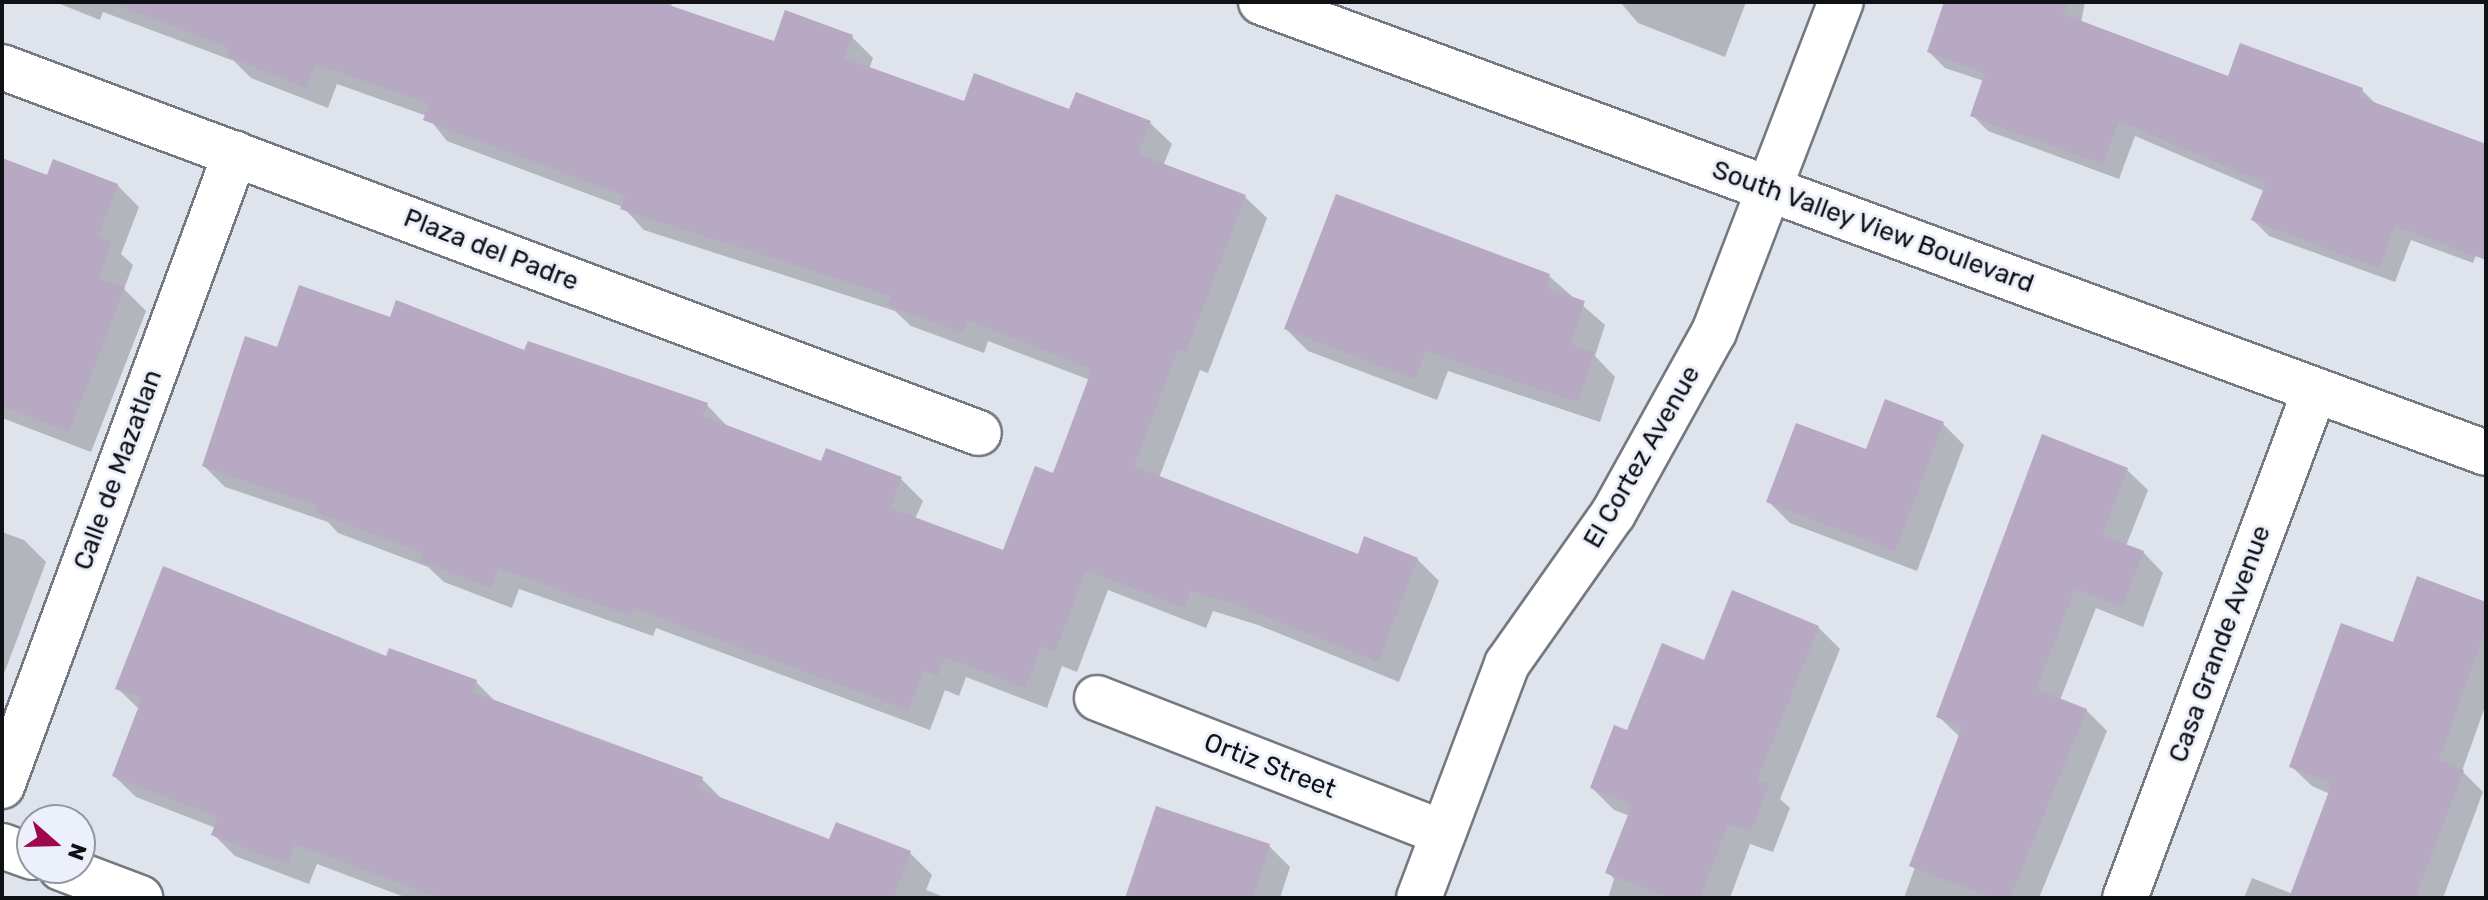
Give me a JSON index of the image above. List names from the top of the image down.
{
  "streets": {
    "street": [
      "South Valley View Boulevard",
      "Plaza del Padre",
      "El Cortez Avenue",
      "Calle de Mazatlan",
      "Casa Grande Avenue",
      "Ortiz Street"
    ]
  },
  "crossings": [
    ["South Valley View Boulevard", "El Cortez Avenue"],
    ["South Valley View Boulevard", "Casa Grande Avenue"],
    ["Plaza del Padre", "Calle de Mazatlan"],
    ["El Cortez Avenue", "Ortiz Street"]
  ],
  "north": "right"
}
